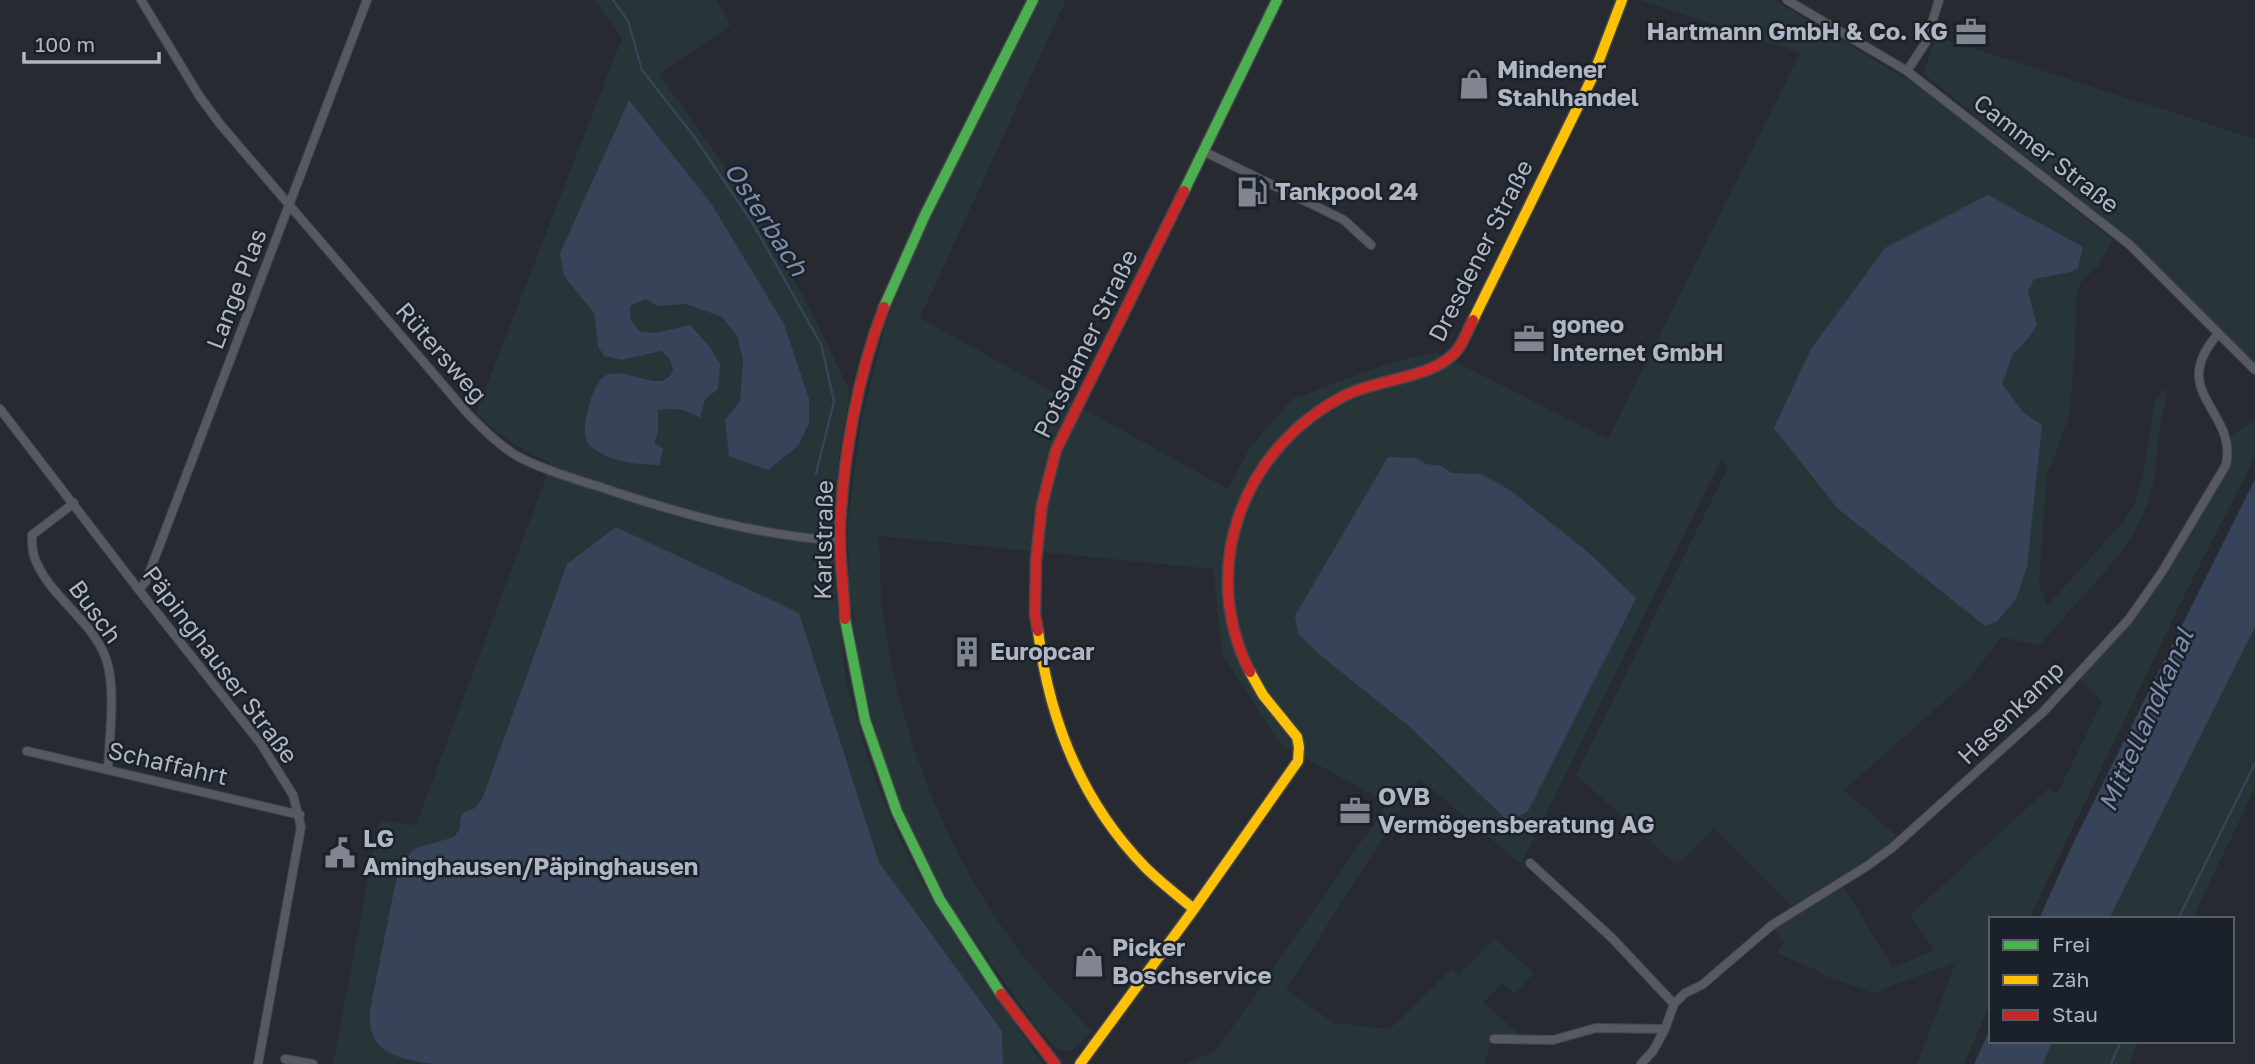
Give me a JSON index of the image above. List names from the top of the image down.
{
  "streets": {
    "street": [
      "Cammer Straße",
      "Dresdener Straße",
      "Lange Plas",
      "Potsdamer Straße",
      "Rütersweg",
      "Karlstraße",
      "Busch",
      "Päpinghauser Straße",
      "Hasenkamp",
      "Schaffahrt"
    ]
  },
  "crossings": [
    ["Cammer Straße", "Hasenkamp"],
    ["Dresdener Straße", "Potsdamer Straße"],
    ["Lange Plas", "Rütersweg"],
    ["Lange Plas", "Päpinghauser Straße"],
    ["Rütersweg", "Karlstraße"],
    ["Busch", "Päpinghauser Straße"],
    ["Busch", "Schaffahrt"],
    ["Päpinghauser Straße", "Schaffahrt"]
  ],
  "water": ["Osterbach", "Mittellandkanal"],
  "places": {
    "office": ["Hartmann GmbH & Co. KG", "goneo Internet GmbH", "OVB Vermögensberatung AG"],
    "shop": ["Mindener Stahlhandel", "Picker Boschservice"],
    "fuel station": ["Tankpool 24"],
    "building": ["Europcar"],
    "public building": ["LG Aminghausen/Päpinghausen"]
  },
  "legend": ["Frei", "Zäh", "Stau"],
  "scale_bar": "100 m"
}
